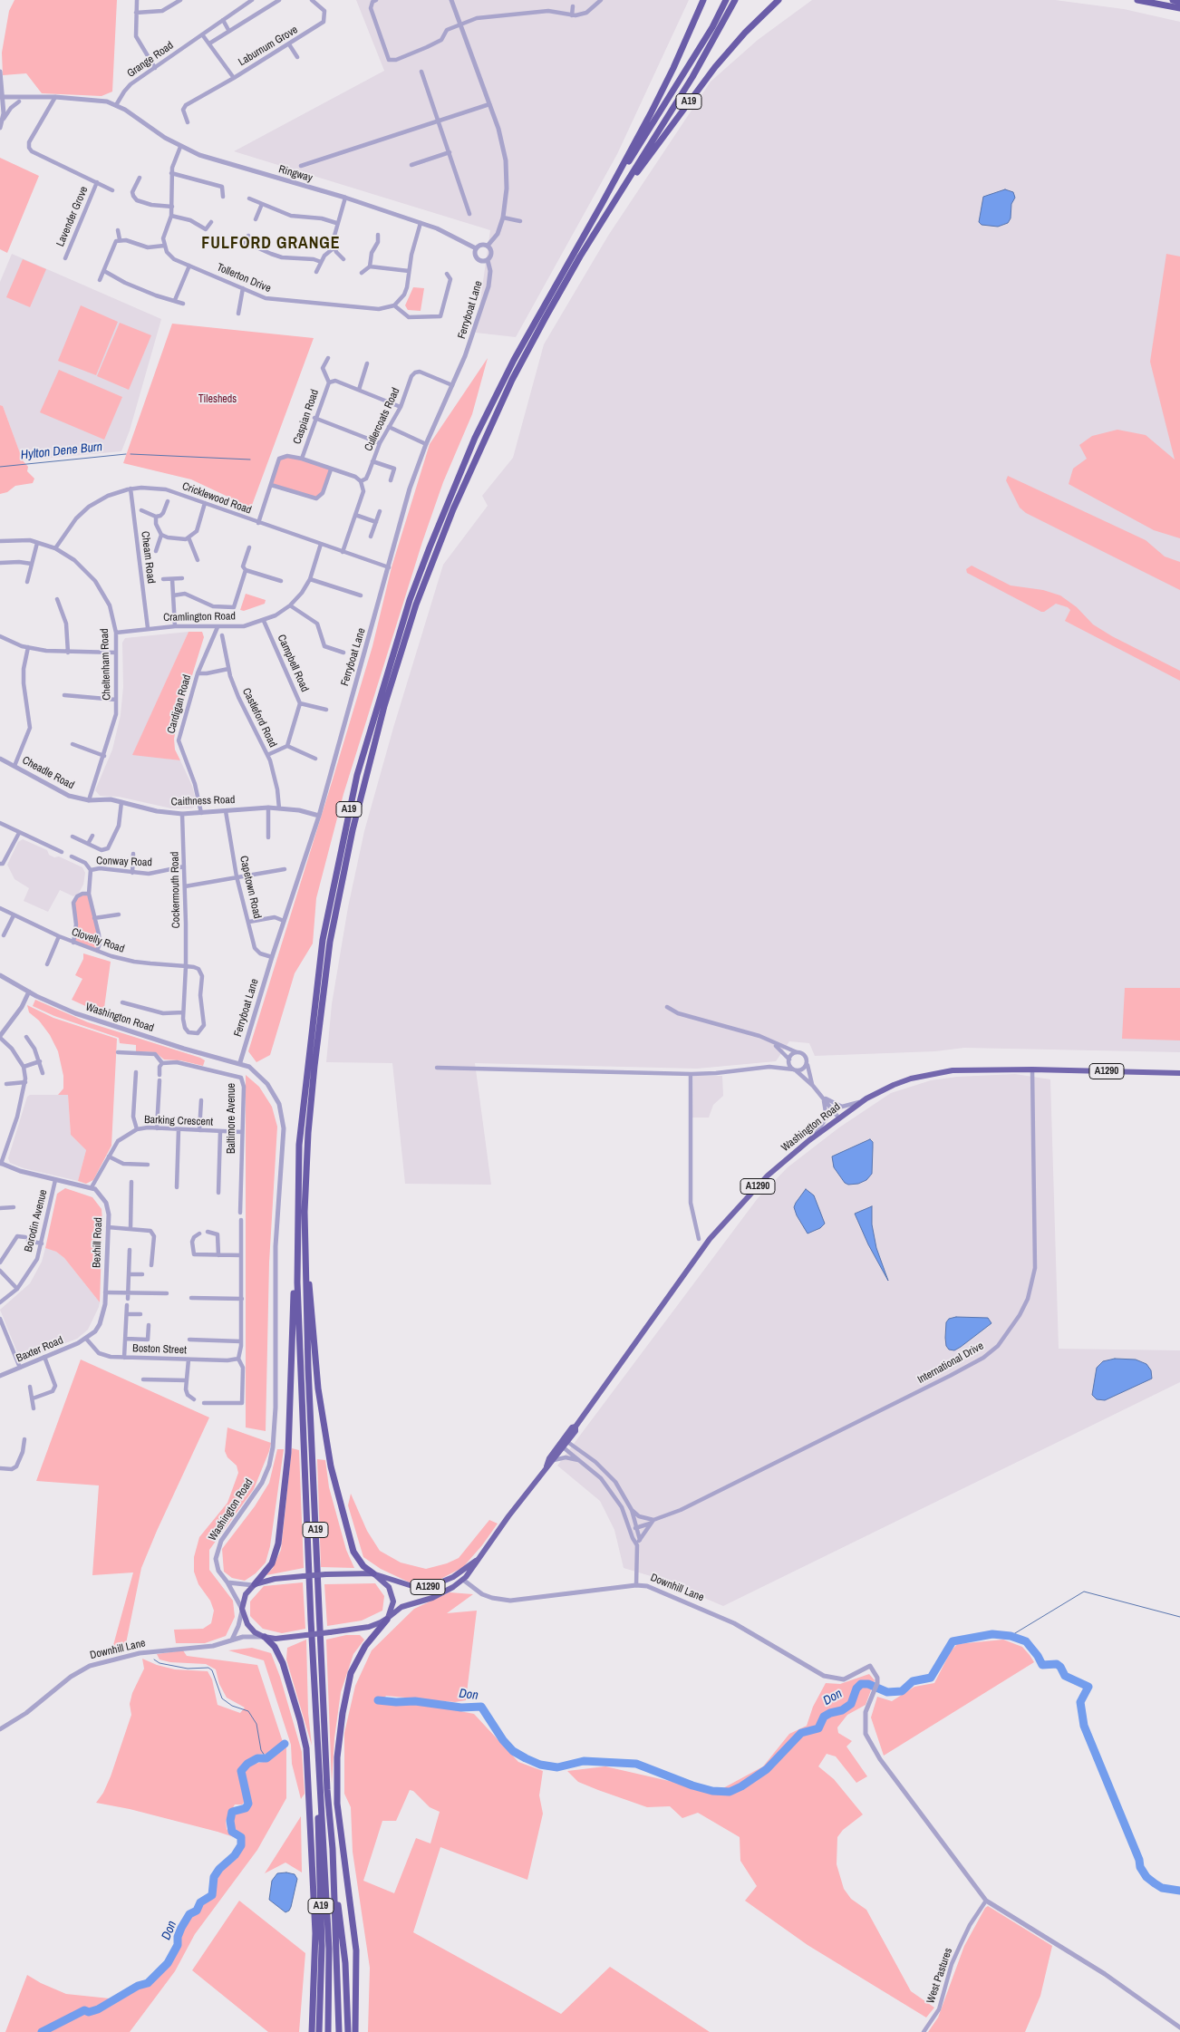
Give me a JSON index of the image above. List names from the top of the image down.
{
  "streets": {
    "highway": ["A19"],
    "main road": ["Washington Road", "A1290"],
    "street": [
      "Laburnum Grove",
      "Grange Road",
      "Ringway",
      "Lavender Grove",
      "Tollerton Drive",
      "Ferryboat Lane",
      "Caspian Road",
      "Cullercoats Road",
      "Cricklewood Road",
      "Cheam Road",
      "Cramlington Road",
      "Campbell Road",
      "Cheltenham Road",
      "Cardigan Road",
      "Castleford Road",
      "Cheadle Road",
      "Caithness Road",
      "Conway Road",
      "Capetown Road",
      "Cockermouth Road",
      "Clovelly Road",
      "Baltimore Avenue",
      "Barking Crescent",
      "Borodin Avenue",
      "Bexhill Road",
      "Baxter Road",
      "Boston Street",
      "International Drive",
      "Downhill Lane",
      "West Pastures"
    ]
  },
  "crossings": [
    ["Laburnum Grove", "Grange Road"],
    ["Grange Road", "Ringway"],
    ["Ringway", "Ferryboat Lane"],
    ["Ferryboat Lane", "Cullercoats Road"],
    ["Ferryboat Lane", "Cricklewood Road"],
    ["Ferryboat Lane", "Caithness Road"],
    ["Ferryboat Lane", "Capetown Road"],
    ["Ferryboat Lane", "Washington Road"],
    ["Caspian Road", "Cullercoats Road"],
    ["Cricklewood Road", "Cheam Road"],
    ["Cricklewood Road", "Cramlington Road"],
    ["Cricklewood Road", "Cheltenham Road"],
    ["Cheam Road", "Cramlington Road"],
    ["Cramlington Road", "Campbell Road"],
    ["Cramlington Road", "Cheltenham Road"],
    ["Cramlington Road", "Cardigan Road"],
    ["Cheltenham Road", "Cheadle Road"],
    ["Cheltenham Road", "Caithness Road"],
    ["Cardigan Road", "Caithness Road"],
    ["Castleford Road", "Caithness Road"],
    ["Cheadle Road", "Caithness Road"],
    ["Caithness Road", "Capetown Road"],
    ["Caithness Road", "Cockermouth Road"],
    ["Conway Road", "Cockermouth Road"],
    ["Cockermouth Road", "Clovelly Road"],
    ["Washington Road", "A1290"],
    ["Washington Road", "International Drive"],
    ["A1290", "Downhill Lane"],
    ["Baltimore Avenue", "Barking Crescent"],
    ["Barking Crescent", "Bexhill Road"],
    ["Bexhill Road", "Baxter Road"],
    ["Bexhill Road", "Boston Street"],
    ["Baxter Road", "Boston Street"],
    ["Downhill Lane", "West Pastures"]
  ],
  "districts": ["FULFORD GRANGE"],
  "water": ["Hylton Dene Burn", "Don"],
  "parks": ["Tilesheds"]
}
